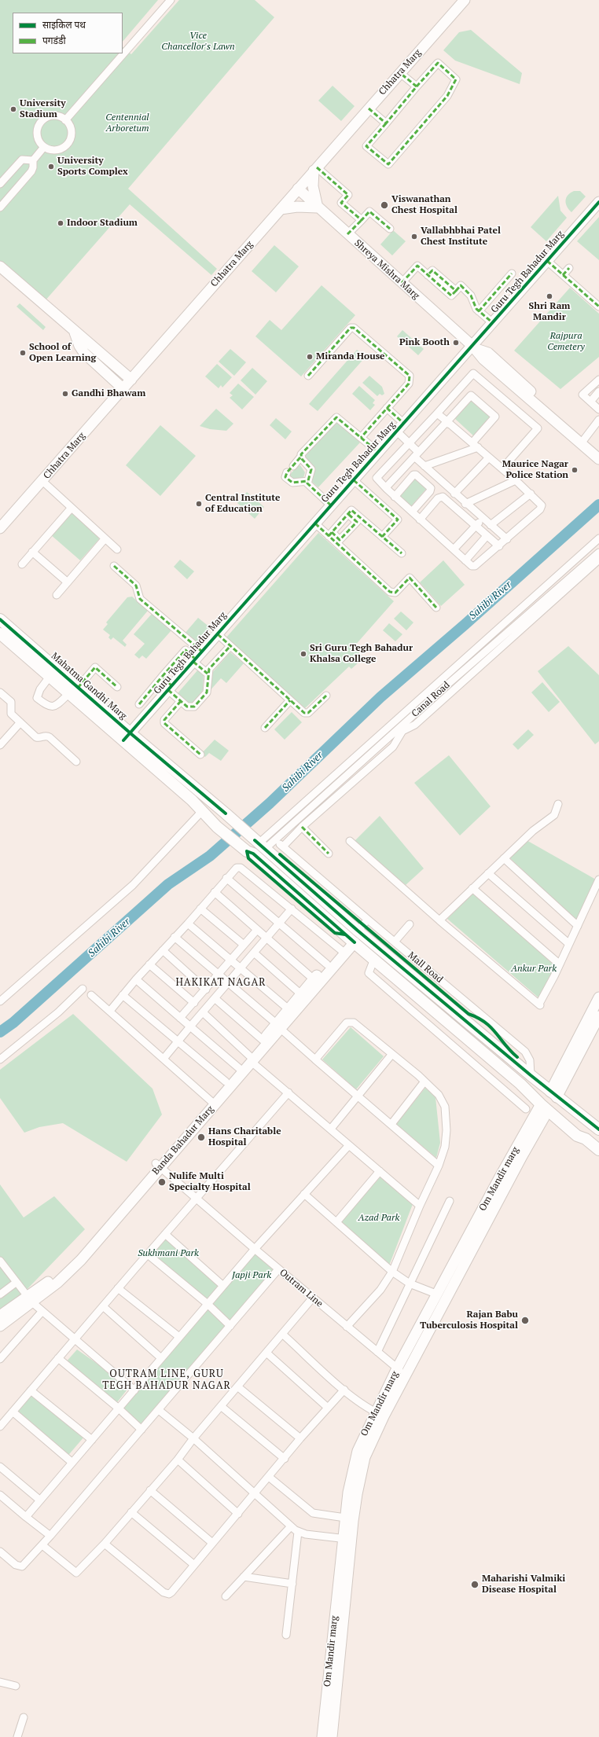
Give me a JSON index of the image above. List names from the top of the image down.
{
  "streets": {
    "main road": ["Mahatma Gandhi Marg"],
    "street": [
      "Chhatra Marg",
      "Shreya Mishra Marg",
      "Guru Tegh Bahadur Marg",
      "Canal Road",
      "Banda Bahadur Marg",
      "Om Mandir marg",
      "Outram Line"
    ],
    "cycle path": ["Mall Road"]
  },
  "crossings": [
    ["Chhatra Marg", "Shreya Mishra Marg"],
    ["Shreya Mishra Marg", "Guru Tegh Bahadur Marg"],
    ["Guru Tegh Bahadur Marg", "Mahatma Gandhi Marg"],
    ["Mahatma Gandhi Marg", "Canal Road"],
    ["Mahatma Gandhi Marg", "Banda Bahadur Marg"],
    ["Banda Bahadur Marg", "Outram Line"],
    ["Om Mandir marg", "Outram Line"]
  ],
  "districts": ["HAKIKAT NAGAR", "OUTRAM LINE, GURU TEGH BAHADUR NAGAR"],
  "water": ["Sahibi River"],
  "parks": [
    "Vice Chancellor's Lawn",
    "Centennial Arboretum",
    "Rajpura Cemetery",
    "Ankur Park",
    "Azad Park",
    "Sukhmani Park",
    "Japji Park"
  ],
  "places": [
    "University Stadium",
    "University Sports Complex",
    "Viswanathan Chest Hospital",
    "Indoor Stadium",
    "Vallabhbhai Patel Chest Institute",
    "Shri Ram Mandir",
    "Pink Booth",
    "School of Open Learning",
    "Miranda House",
    "Gandhi Bhawam",
    "Maurice Nagar Police Station",
    "Central Institute of Education",
    "Sri Guru Tegh Bahadur Khalsa College",
    "Hans Charitable Hospital",
    "Nulife Multi Specialty Hospital",
    "Rajan Babu Tuberculosis Hospital",
    "Maharishi Valmiki Disease Hospital"
  ],
  "legend": ["साइकिल पथ", "पगडंडी"]
}
